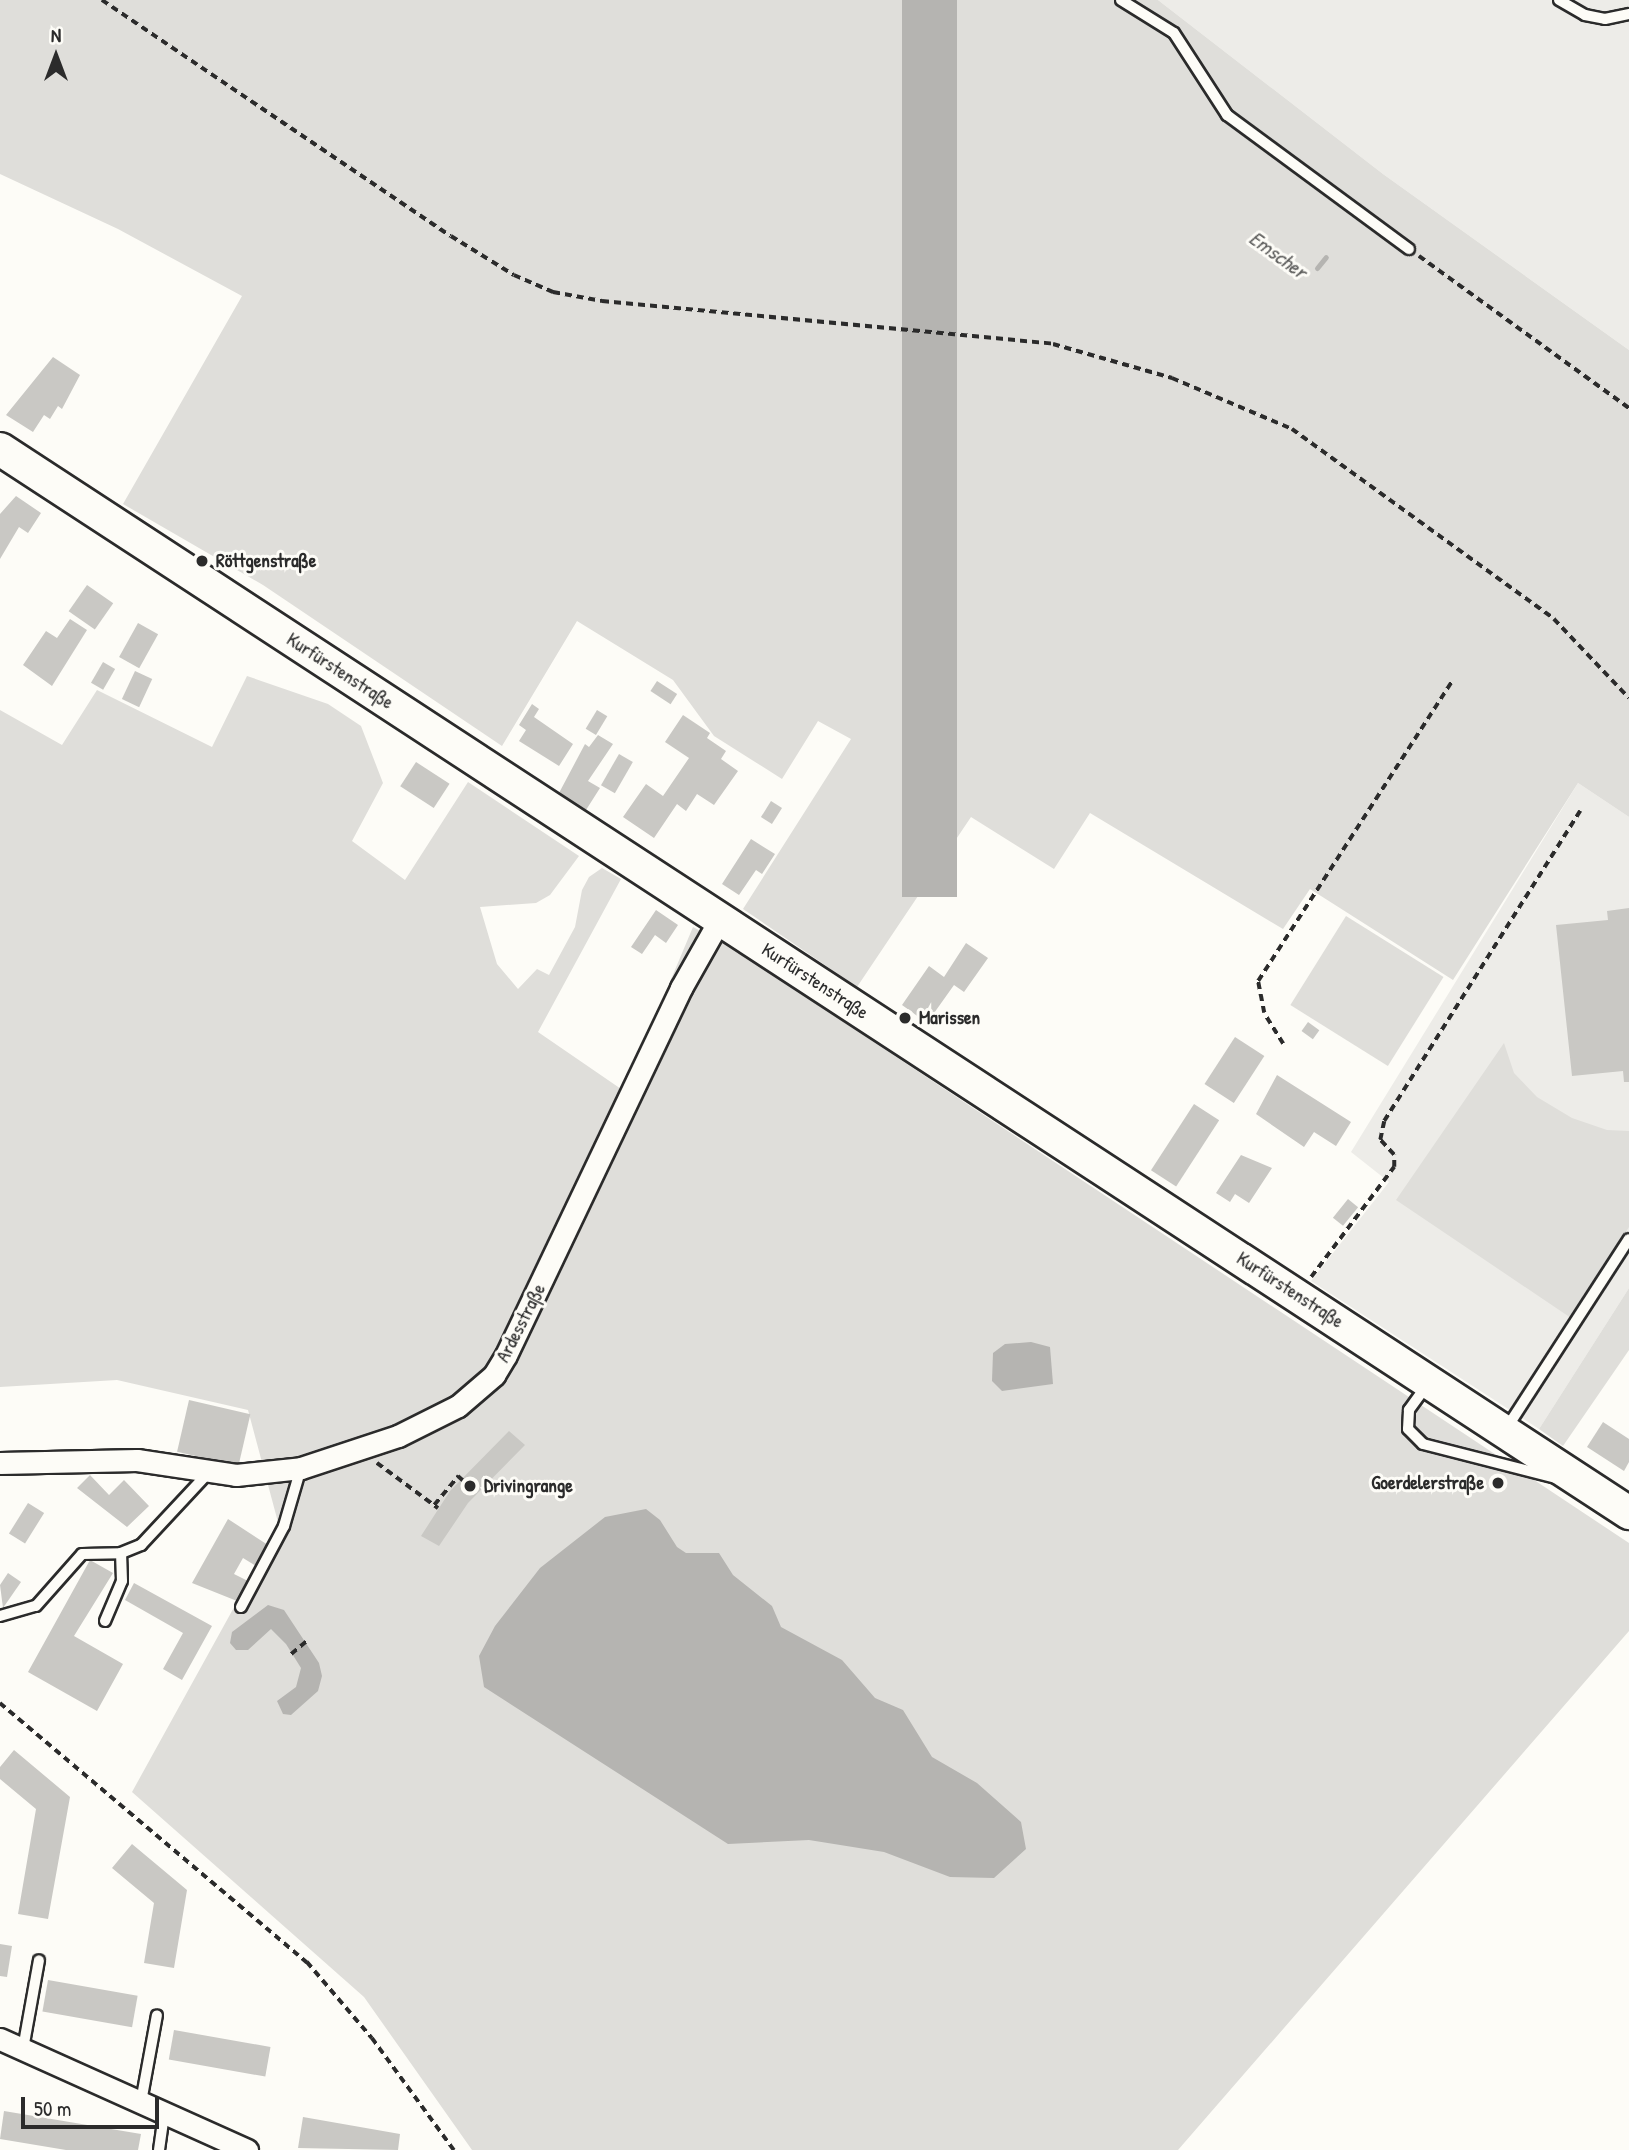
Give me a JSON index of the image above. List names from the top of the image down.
{
  "streets": {
    "main road": ["Kurfürstenstraße"],
    "street": ["Ardesstraße"]
  },
  "crossings": [
    ["Kurfürstenstraße", "Ardesstraße"]
  ],
  "water": ["Emscher"],
  "places": [
    "Röttgenstraße",
    "Marissen",
    "Goerdelerstraße",
    "Drivingrange"
  ],
  "scale_bar": "50 m",
  "north": "top"
}
